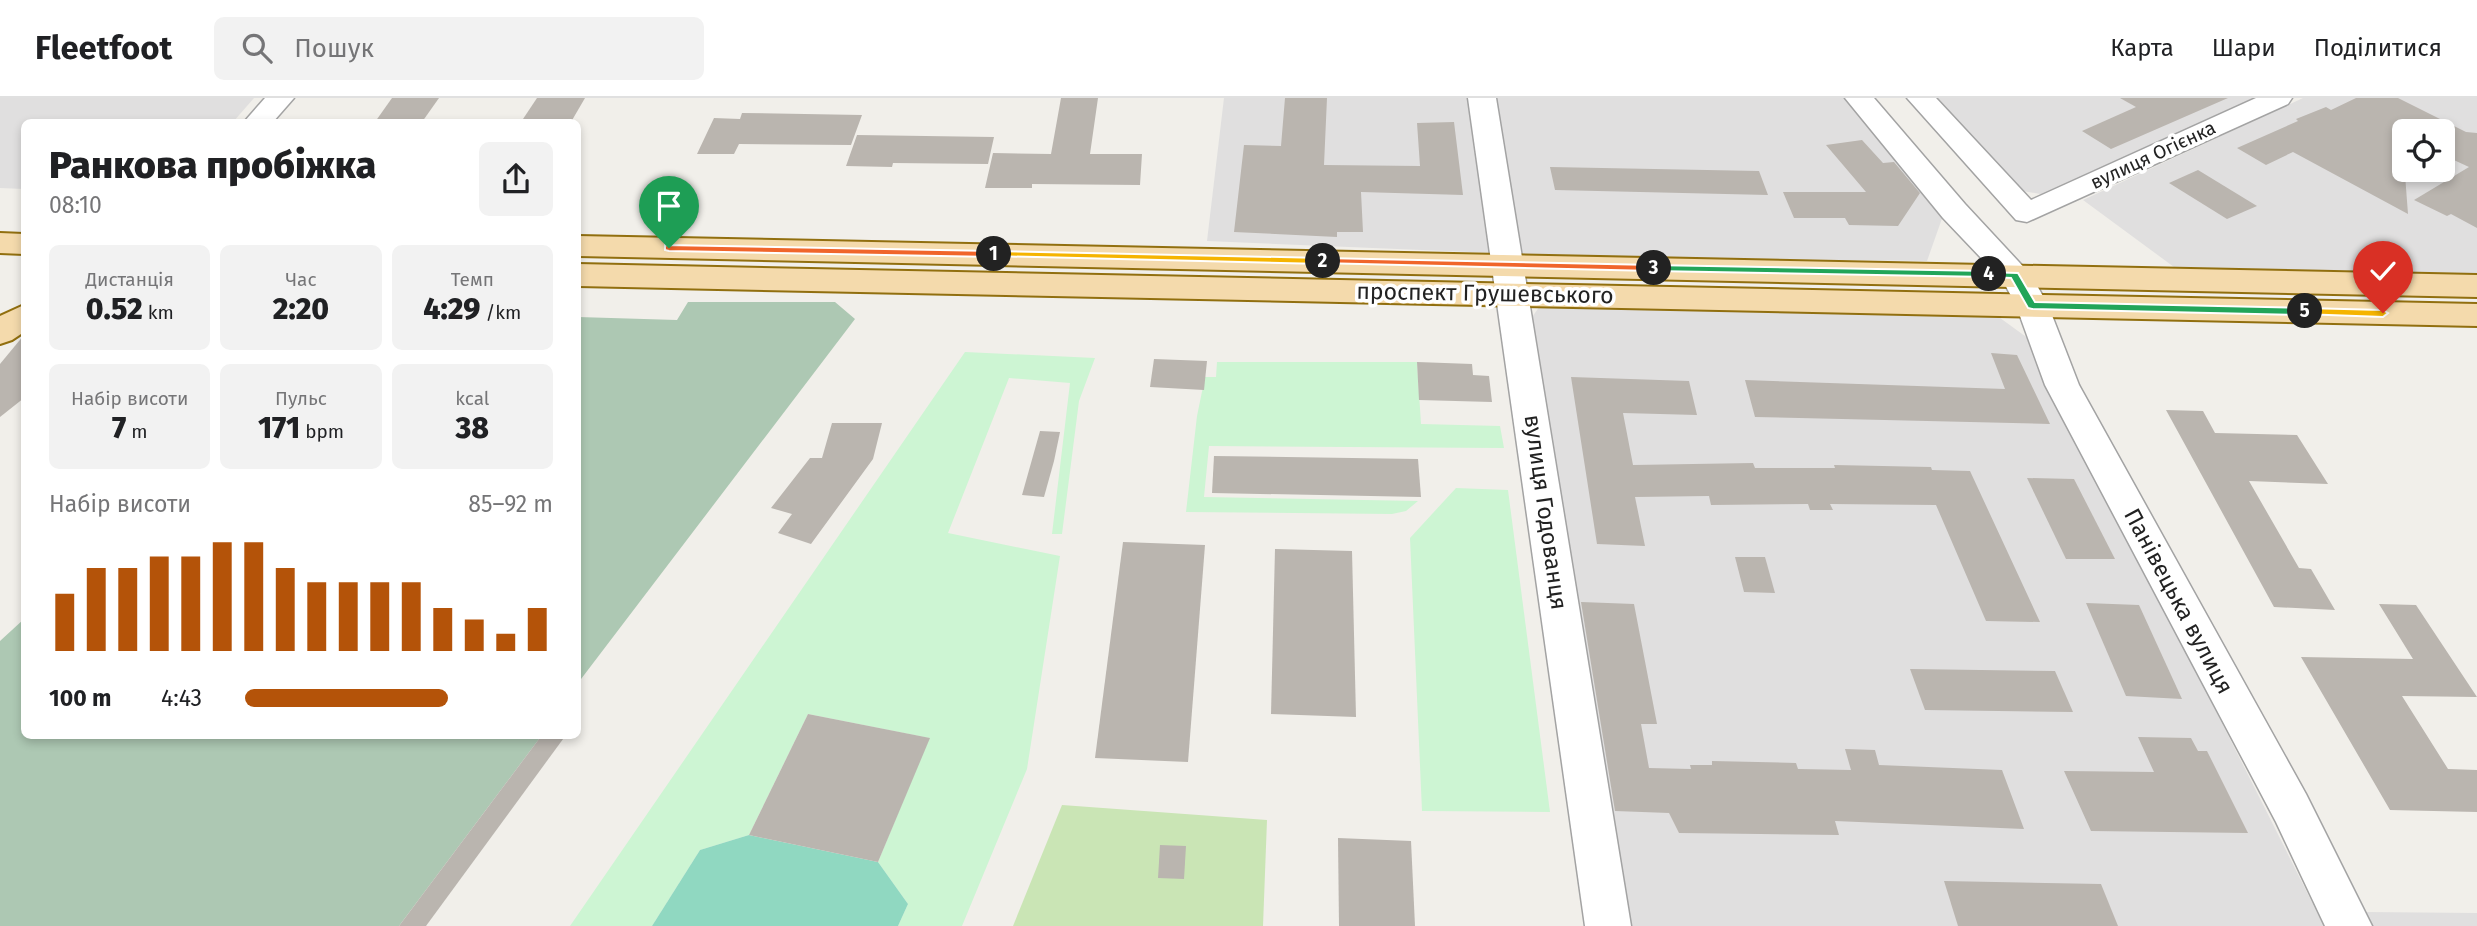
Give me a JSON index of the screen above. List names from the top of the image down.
{
  "streets": {
    "main road": ["проспект Грушевського"],
    "street": ["вулиця Огієнка", "вулиця Годованця", "Панівецька вулиця"]
  },
  "crossings": [
    ["проспект Грушевського", "вулиця Годованця"],
    ["проспект Грушевського", "Панівецька вулиця"]
  ],
  "page": {
    "header": "Fleetfoot",
    "search": "Пошук",
    "nav": ["Карта", "Шари", "Поділитися"],
    "heading": ["Ранкова пробіжка", "08:10"],
    "pins": [
      "1",
      "2",
      "3",
      "4",
      "5"
    ],
    "stats": [
      ["Дистанція", "0.52 km"],
      ["Час", "2:20"],
      ["Темп", "4:29 /km"],
      ["Набір висоти", "7 m"],
      ["Пульс", "171 bpm"],
      ["kcal", "38"]
    ],
    "chart": ["Набір висоти", "85–92 m"],
    "list": [
      {
        "name": "100 m",
        "note": "4:43"
      }
    ]
  }
}
